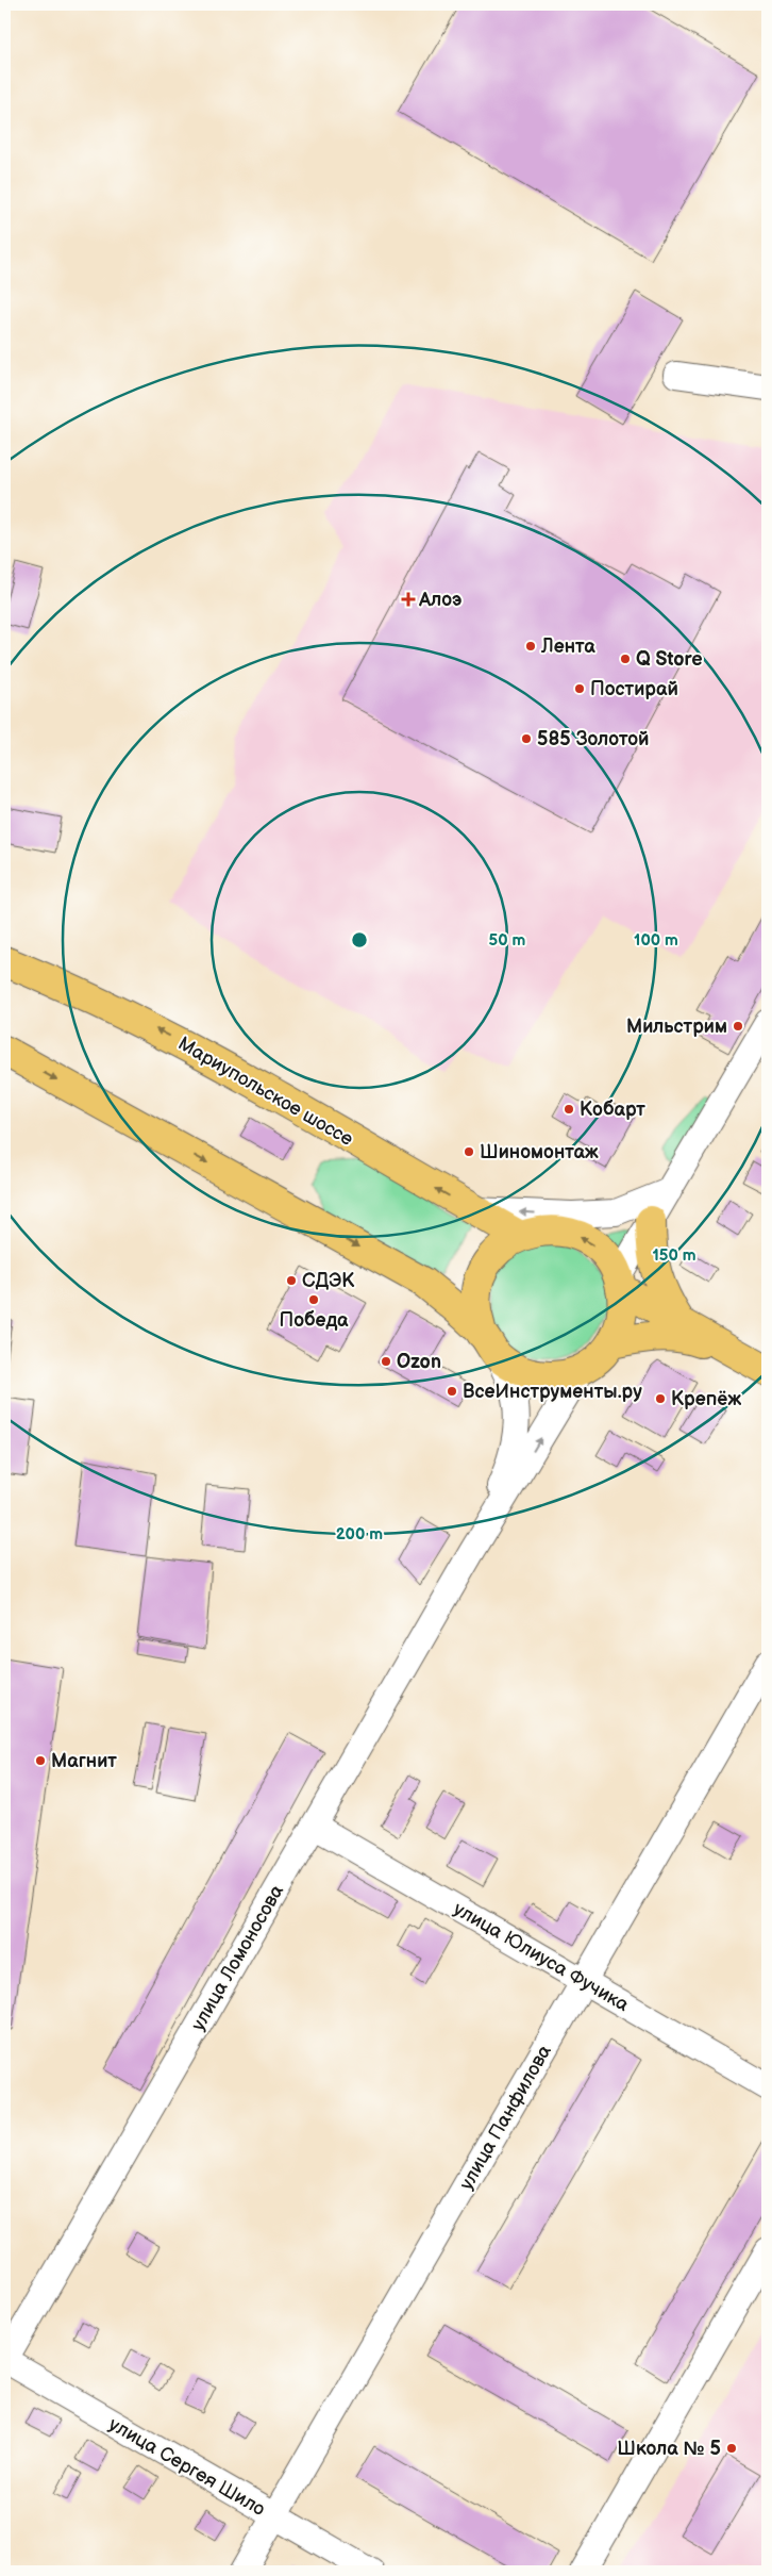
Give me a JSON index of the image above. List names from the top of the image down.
{
  "streets": {
    "main road": ["Мариупольское шоссе"],
    "street": [
      "улица Юлиуса Фучика",
      "улица Ломоносова",
      "улица Панфилова",
      "улица Сергея Шило"
    ]
  },
  "crossings": [
    ["Мариупольское шоссе", "улица Ломоносова"],
    ["улица Юлиуса Фучика", "улица Ломоносова"],
    ["улица Юлиуса Фучика", "улица Панфилова"],
    ["улица Ломоносова", "улица Сергея Шило"],
    ["улица Панфилова", "улица Сергея Шило"]
  ],
  "places": {
    "health": ["Алоэ"],
    "other": [
      "Лента",
      "Q Store",
      "Постирай",
      "585 Золотой",
      "Мильстрим",
      "Кобарт",
      "Шиномонтаж",
      "СДЭК",
      "Победа",
      "Ozon",
      "ВсеИнструменты.ру",
      "Крепёж",
      "Магнит",
      "Школа № 5"
    ]
  },
  "rings": [
    "50 m",
    "100 m",
    "150 m",
    "200 m"
  ]
}
